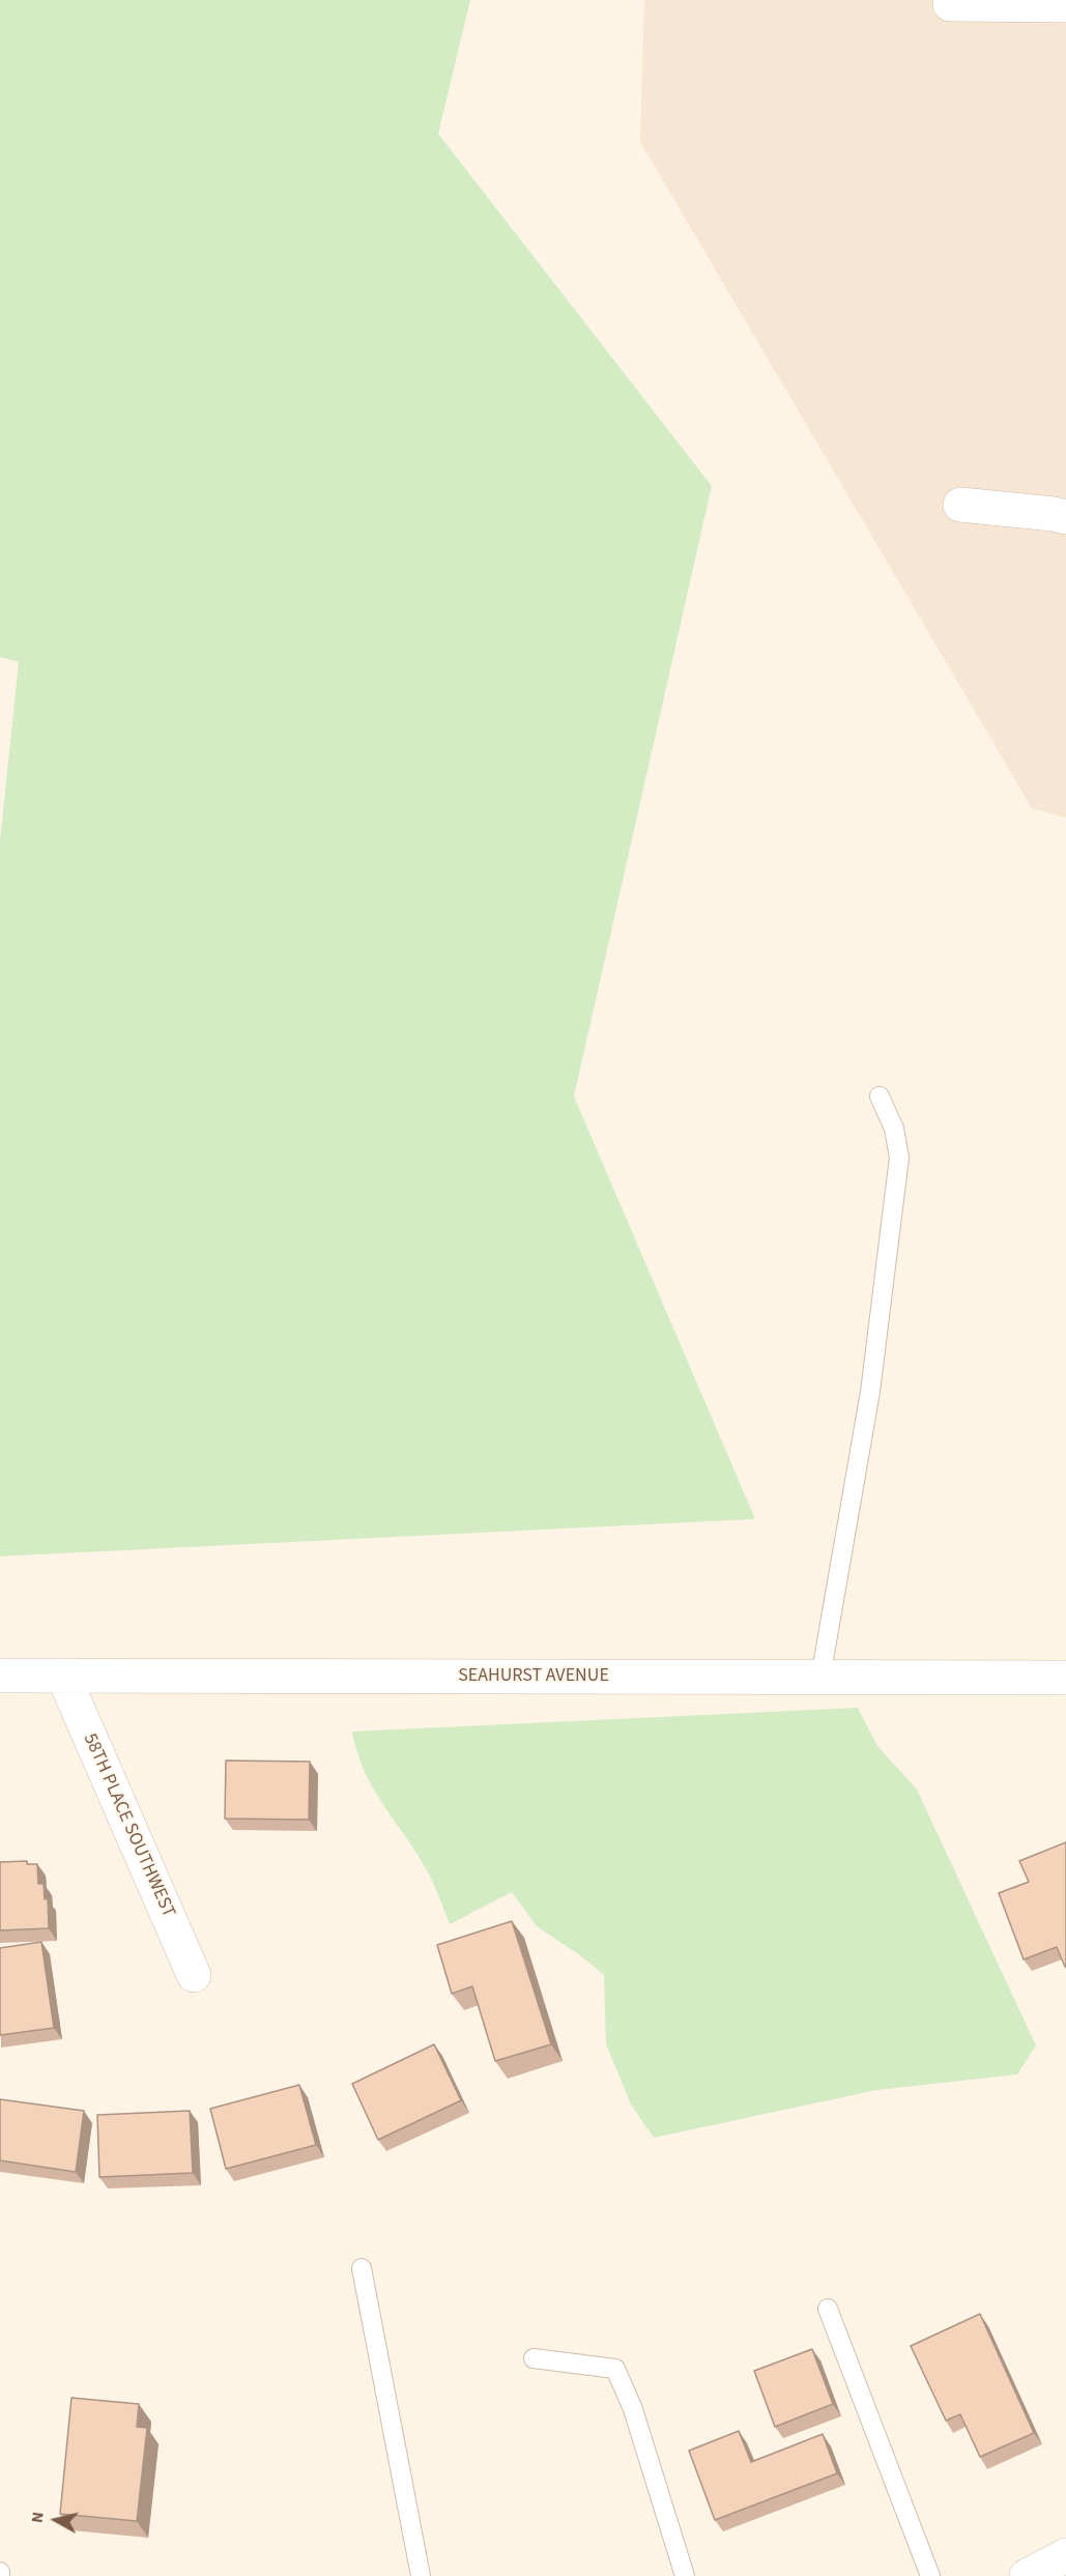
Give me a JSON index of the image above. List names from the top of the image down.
{
  "streets": {
    "street": ["SEAHURST AVENUE", "58TH PLACE SOUTHWEST"]
  },
  "crossings": [
    ["SEAHURST AVENUE", "58TH PLACE SOUTHWEST"]
  ],
  "north": "left"
}
